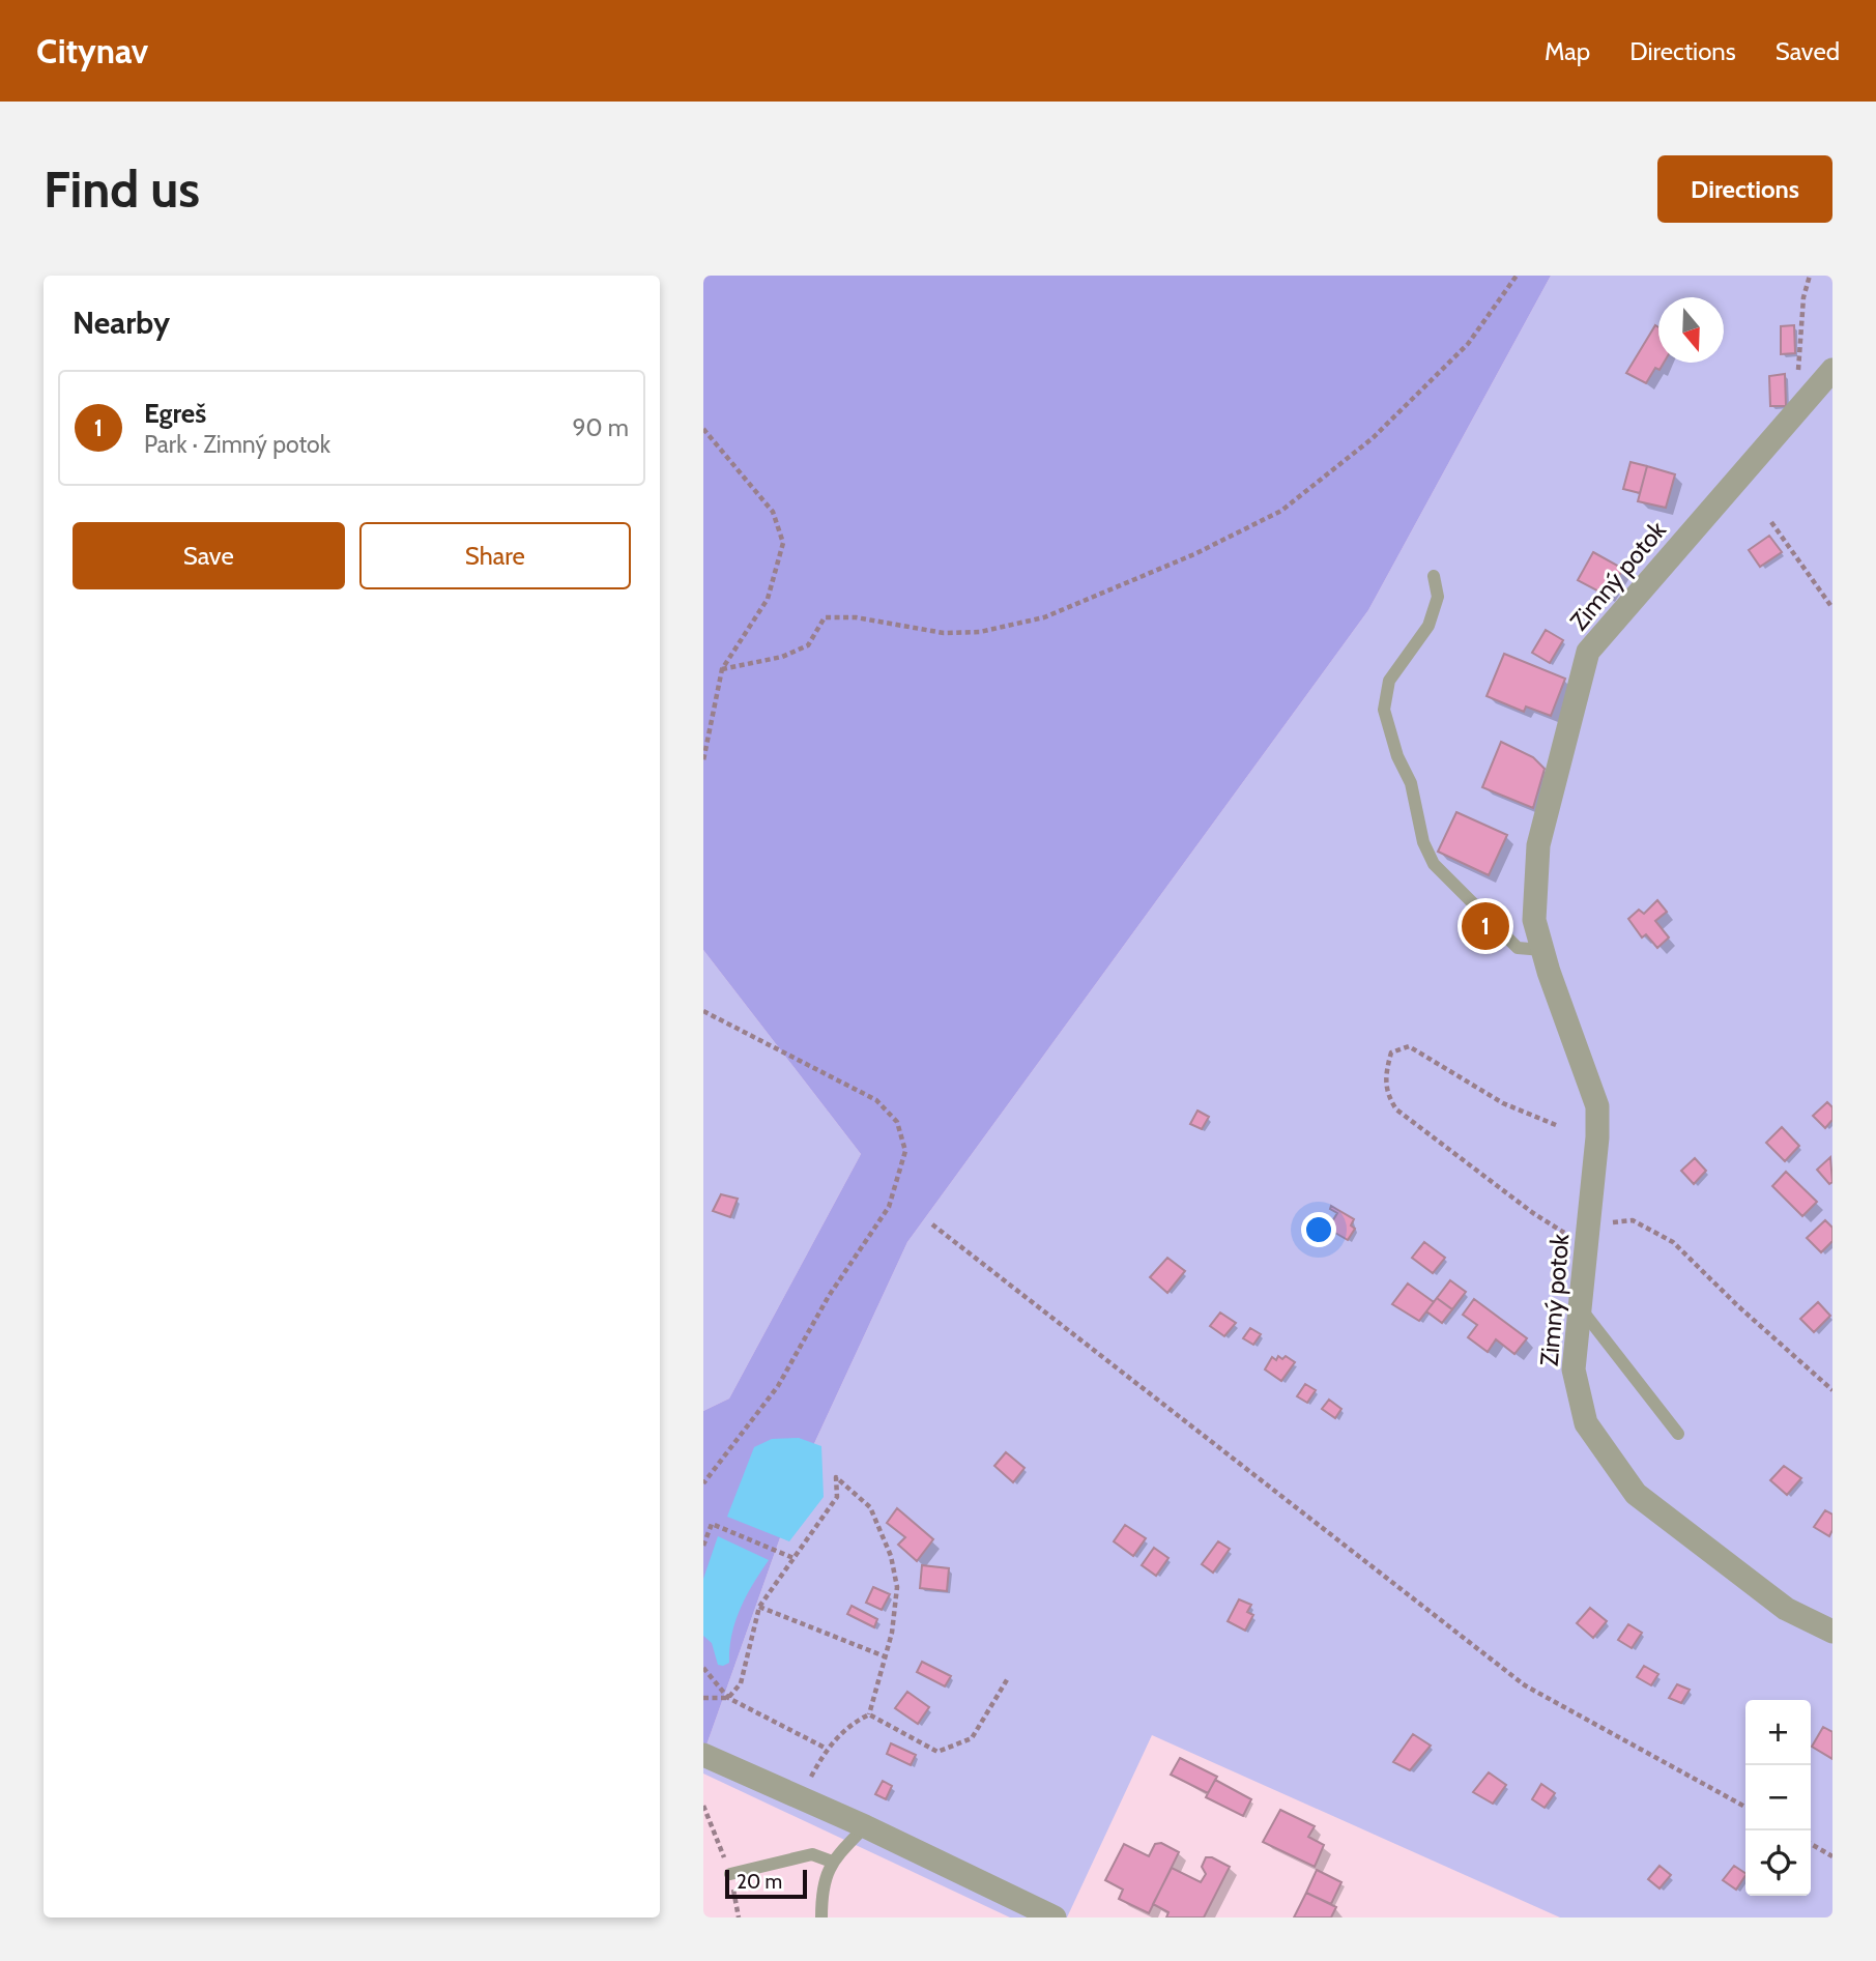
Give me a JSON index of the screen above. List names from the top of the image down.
{
  "streets": {
    "street": ["Zimný potok"]
  },
  "scale_bar": "20 m",
  "north": "bottom",
  "page": {
    "header": "Citynav",
    "nav": ["Map", "Directions", "Saved"],
    "buttons": [
      "Directions",
      ["Save", "Share"]
    ],
    "title": "Find us",
    "heading": "Nearby",
    "list": [
      {
        "mark": "1",
        "name": "Egreš",
        "note": "Park · Zimný potok",
        "value": "90 m"
      }
    ],
    "pins": "1",
    "map_buttons": ["+", "−"],
    "scale": "20 m"
  }
}
